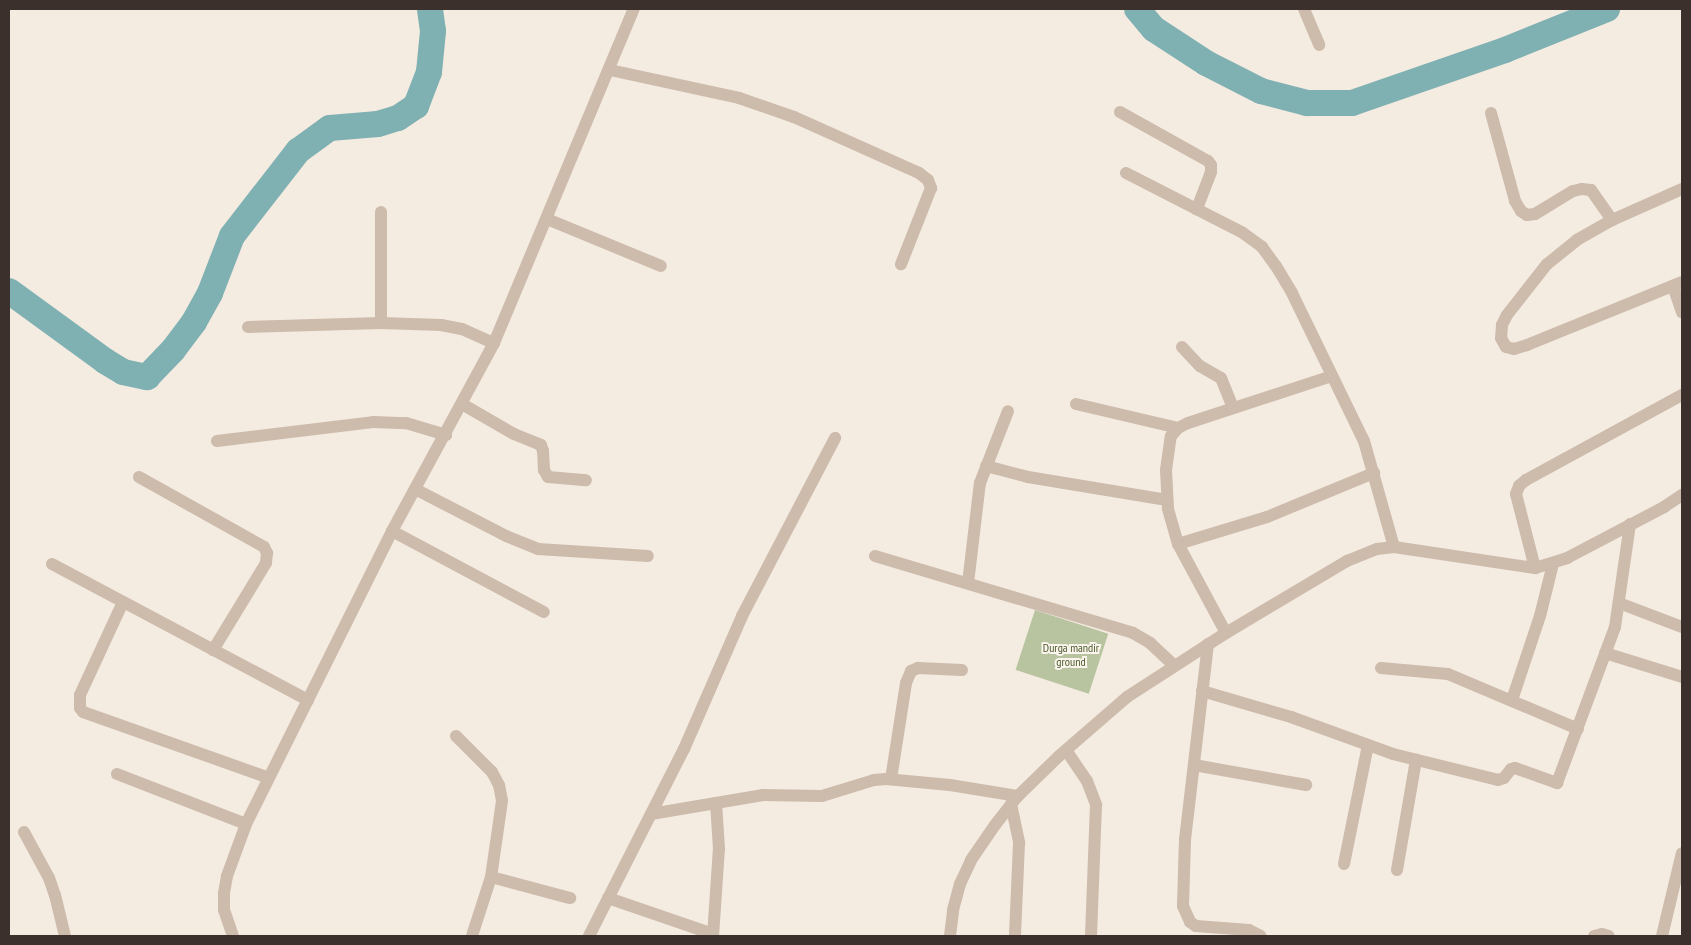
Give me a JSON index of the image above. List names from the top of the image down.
{
  "parks": ["Durga mandir ground"]
}
